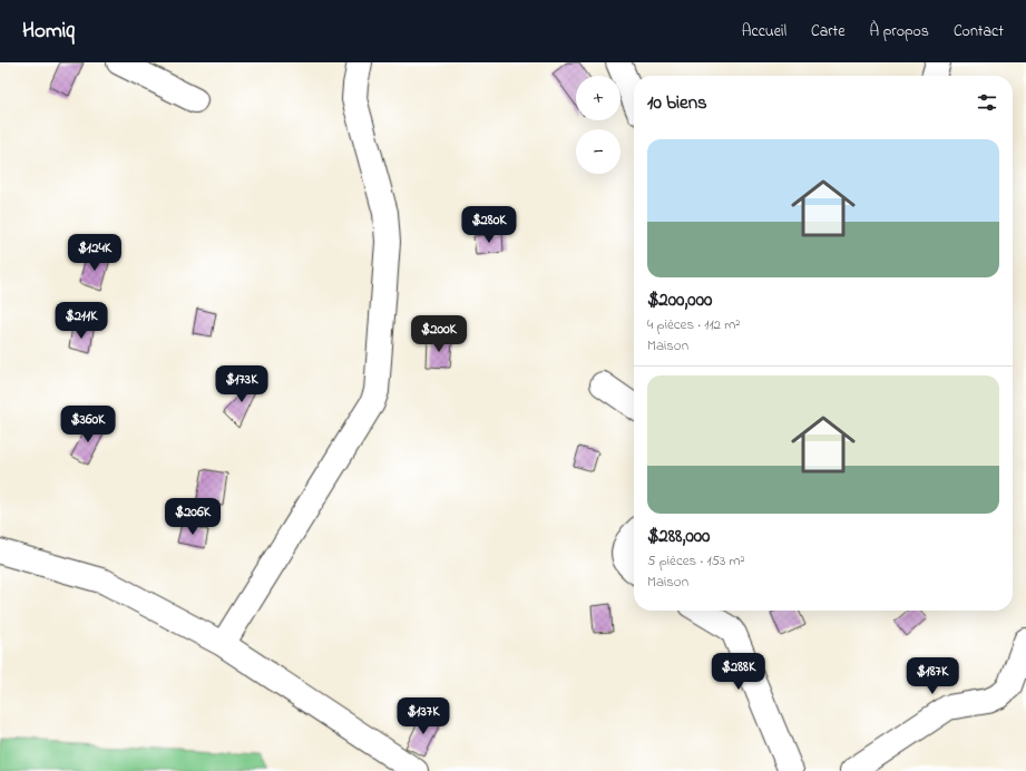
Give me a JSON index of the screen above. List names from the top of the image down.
{
  "page": {
    "header": "Homiq",
    "nav": [
      "Accueil",
      "Carte",
      "À propos",
      "Contact"
    ],
    "map_buttons": ["+", "−"],
    "heading": "10 biens",
    "list": [
      {
        "name": "$200,000",
        "note": "4 pièces · 112 m² · Maison"
      },
      {
        "name": "$288,000",
        "note": "5 pièces · 153 m² · Maison"
      }
    ],
    "price": [
      "$280K",
      "$124K",
      "$211K",
      "$200K",
      "$173K",
      "$360K",
      "$206K",
      "$288K",
      "$187K",
      "$137K"
    ]
  }
}
